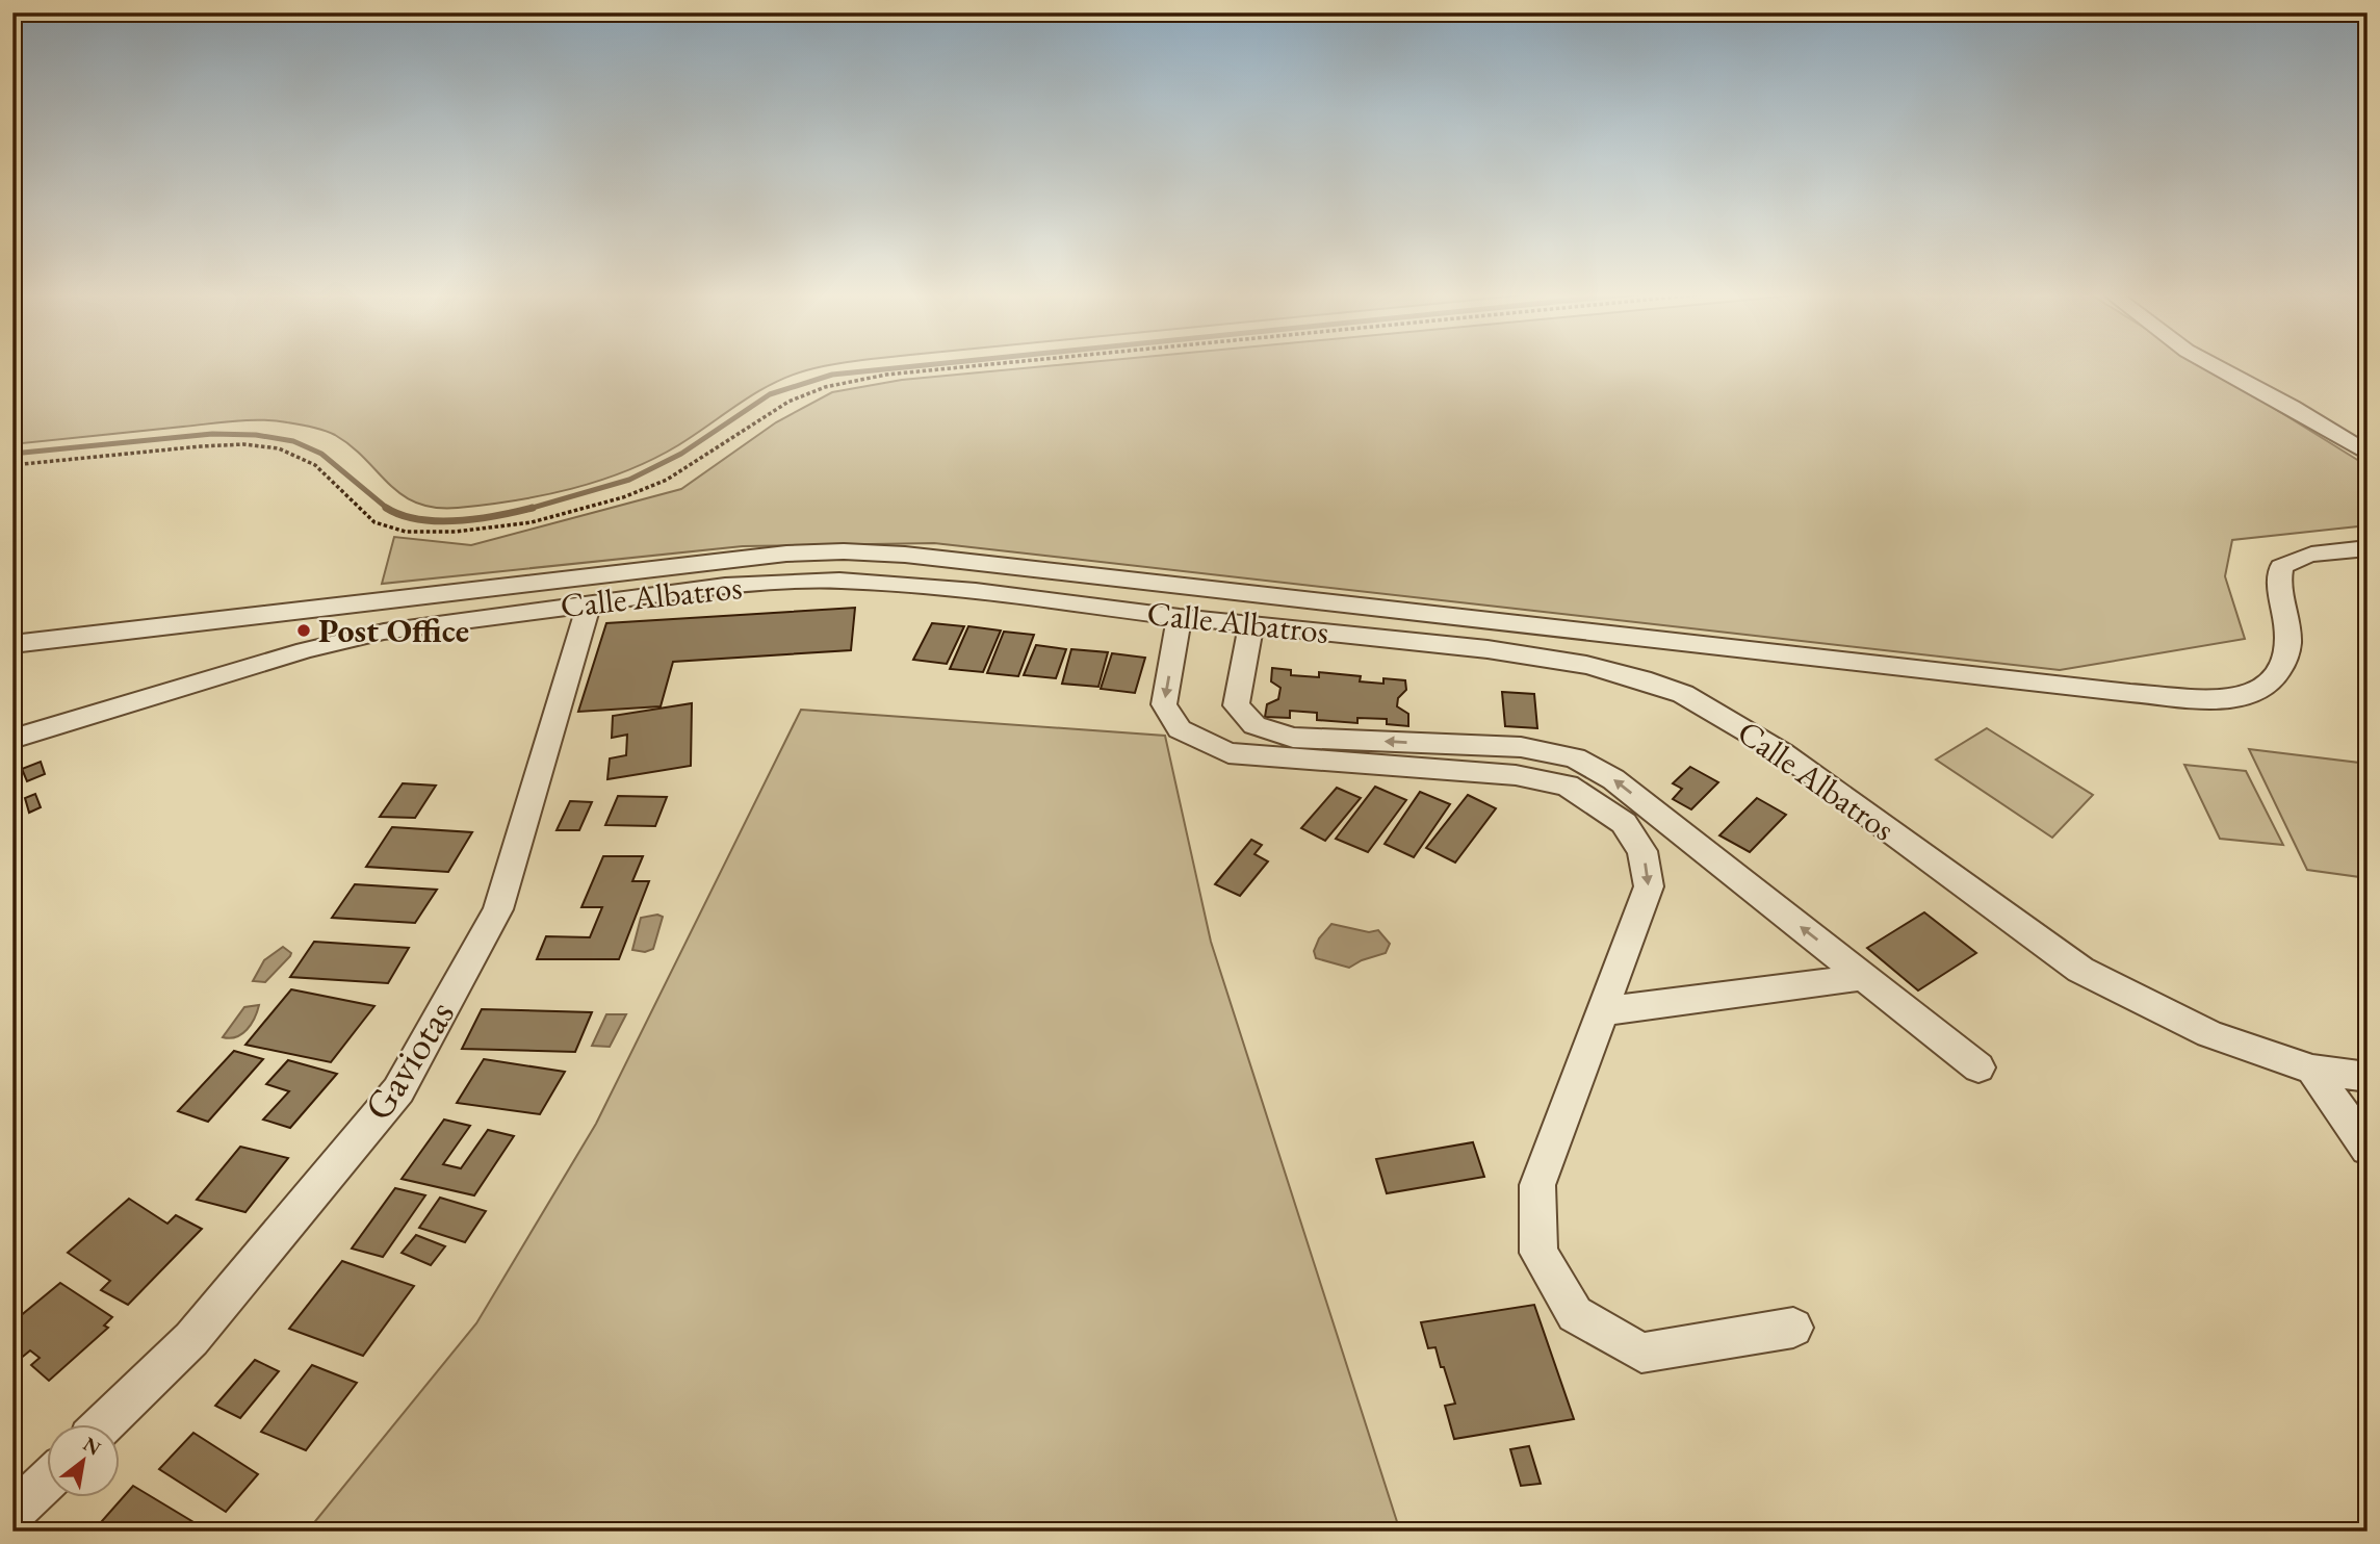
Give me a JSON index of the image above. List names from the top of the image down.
{
  "streets": {
    "street": ["Calle Albatros", "Gaviotas"]
  },
  "crossings": [
    ["Calle Albatros", "Gaviotas"]
  ],
  "places": ["Post Office"],
  "north": "top right"
}
